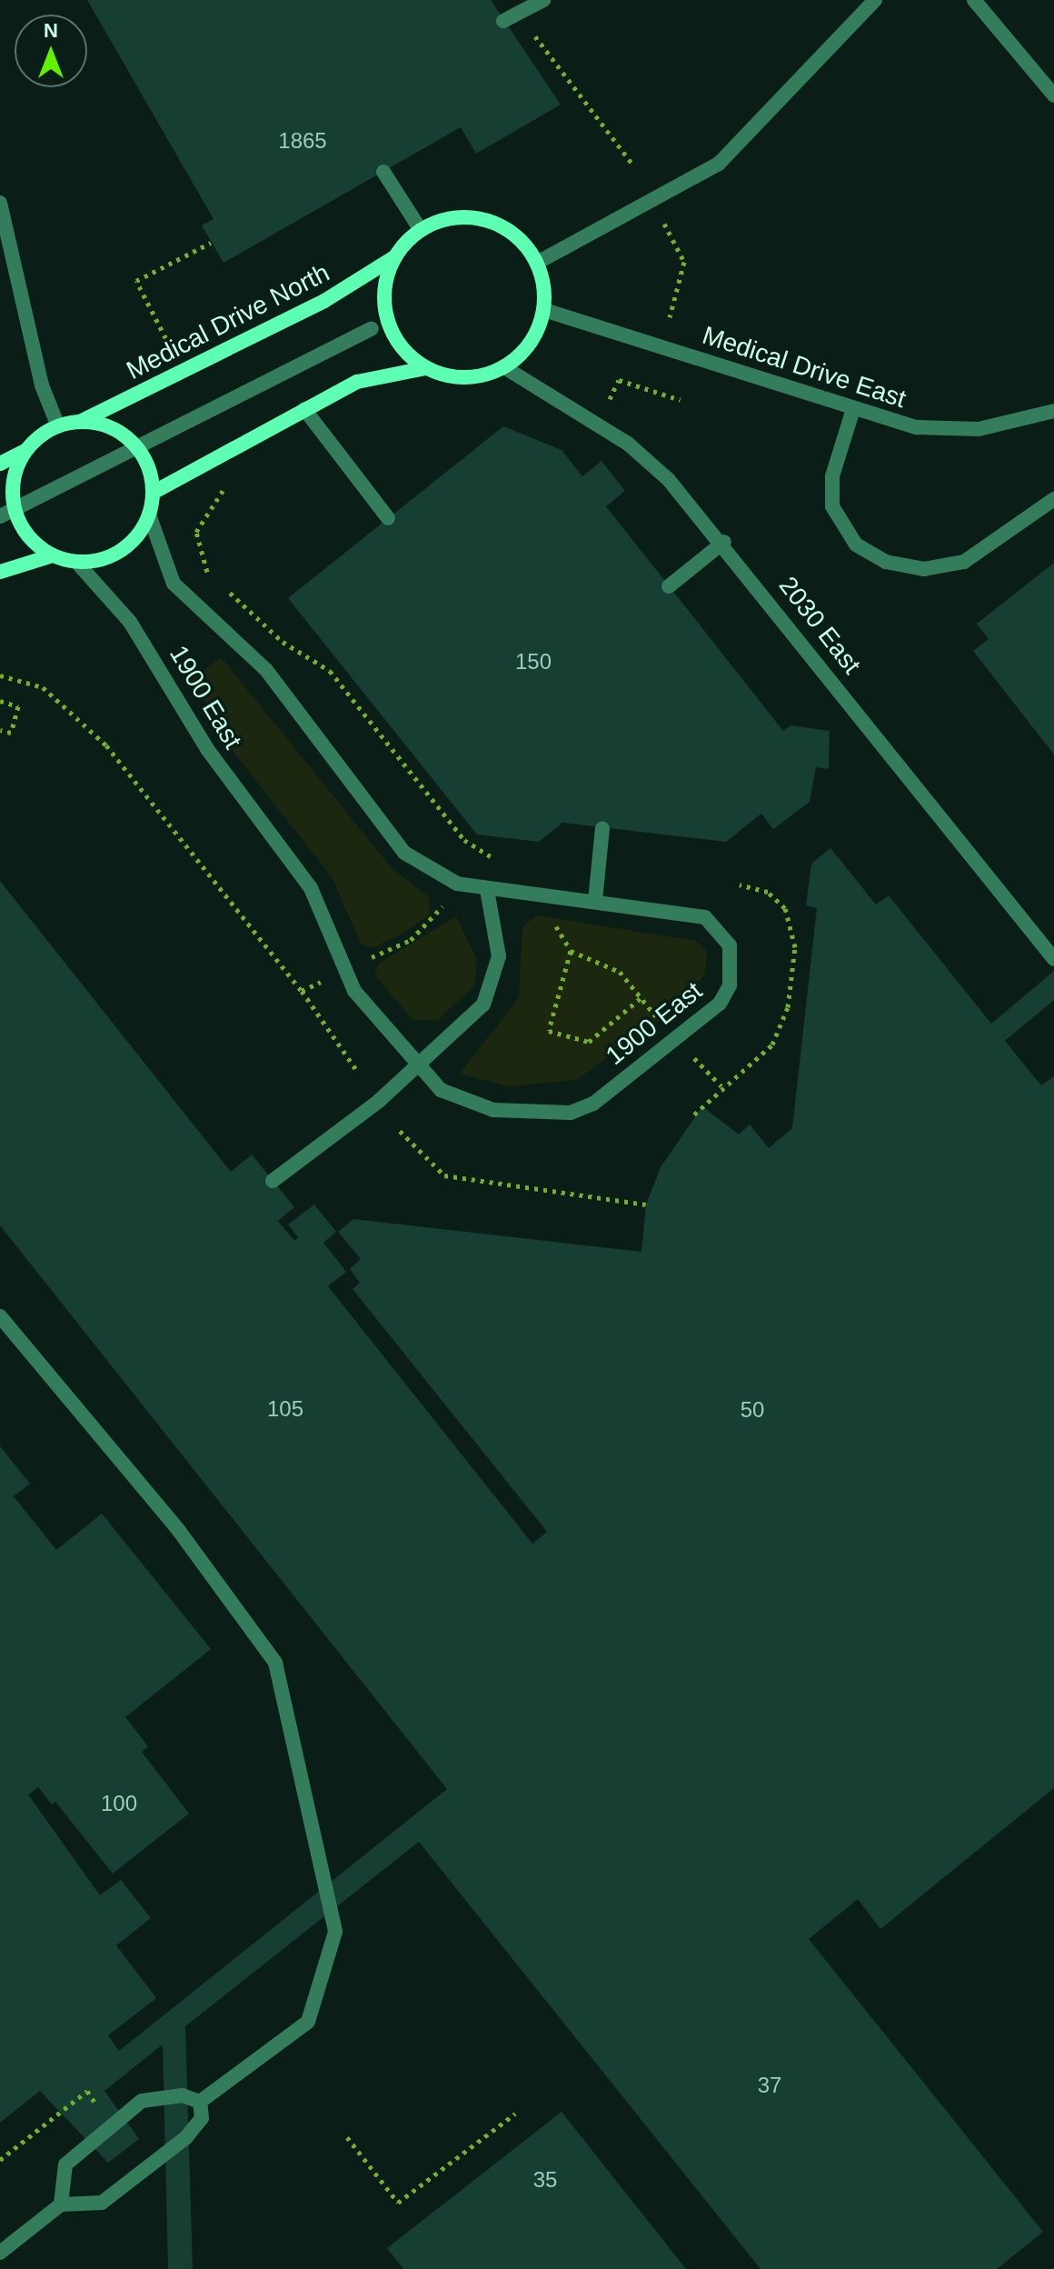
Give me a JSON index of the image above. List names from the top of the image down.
{
  "streets": {
    "street": [
      "Medical Drive North",
      "Medical Drive East",
      "2030 East",
      "1900 East"
    ]
  },
  "crossings": [
    ["Medical Drive North", "Medical Drive East"],
    ["Medical Drive North", "2030 East"],
    ["Medical Drive North", "1900 East"],
    ["Medical Drive East", "2030 East"]
  ],
  "house_numbers": [
    "1865",
    "150",
    "105",
    "50",
    "100",
    "37",
    "35"
  ],
  "north": "top"
}
